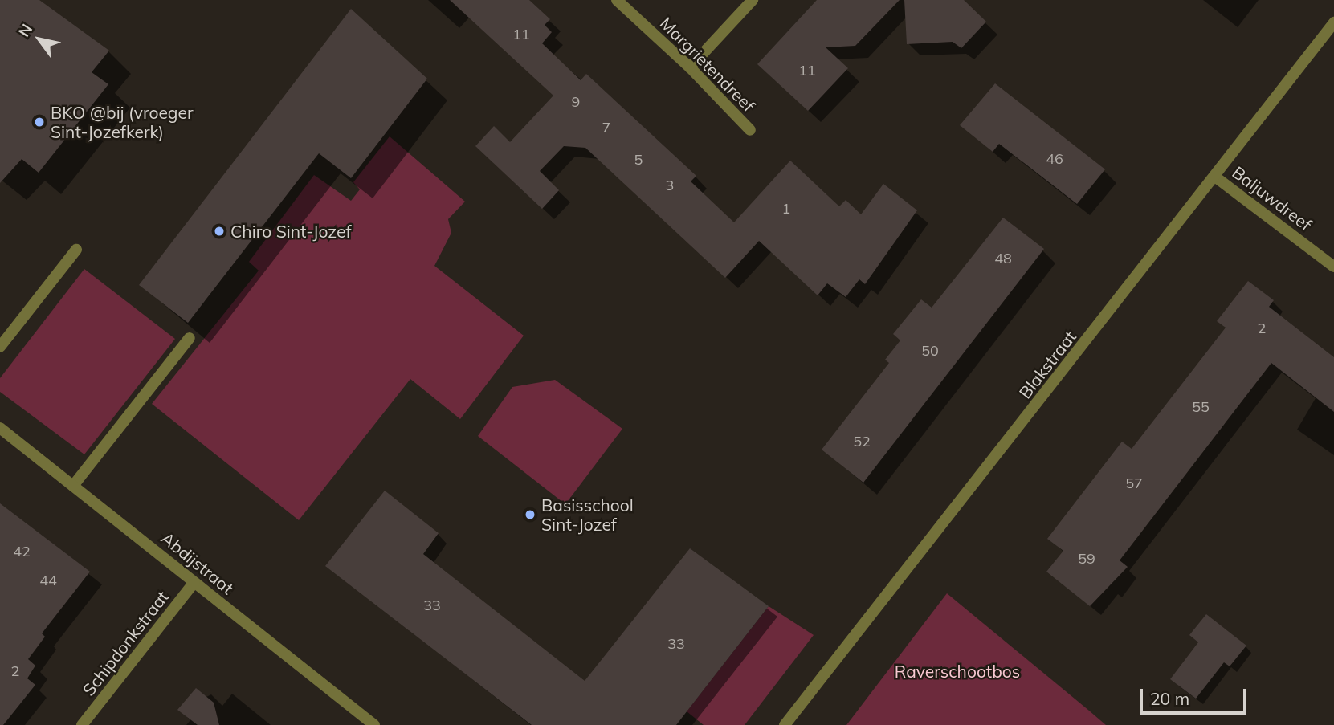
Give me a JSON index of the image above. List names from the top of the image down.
{
  "streets": {
    "street": [
      "Margrietendreef",
      "Baljuwdreef",
      "Blakstraat",
      "Abdijstraat",
      "Schipdonkstraat"
    ]
  },
  "crossings": [
    ["Baljuwdreef", "Blakstraat"],
    ["Abdijstraat", "Schipdonkstraat"]
  ],
  "parks": ["Raverschootbos"],
  "places": ["BKO @bij (vroeger Sint-Jozefkerk)", "Chiro Sint-Jozef", "Basisschool Sint-Jozef"],
  "house_numbers": [
    "11",
    "11",
    "9",
    "7",
    "46",
    "5",
    "3",
    "1",
    "48",
    "2",
    "50",
    "55",
    "52",
    "57",
    "42",
    "59",
    "44",
    "33",
    "33",
    "2"
  ],
  "scale_bar": "20 m",
  "north": "top left"
}
